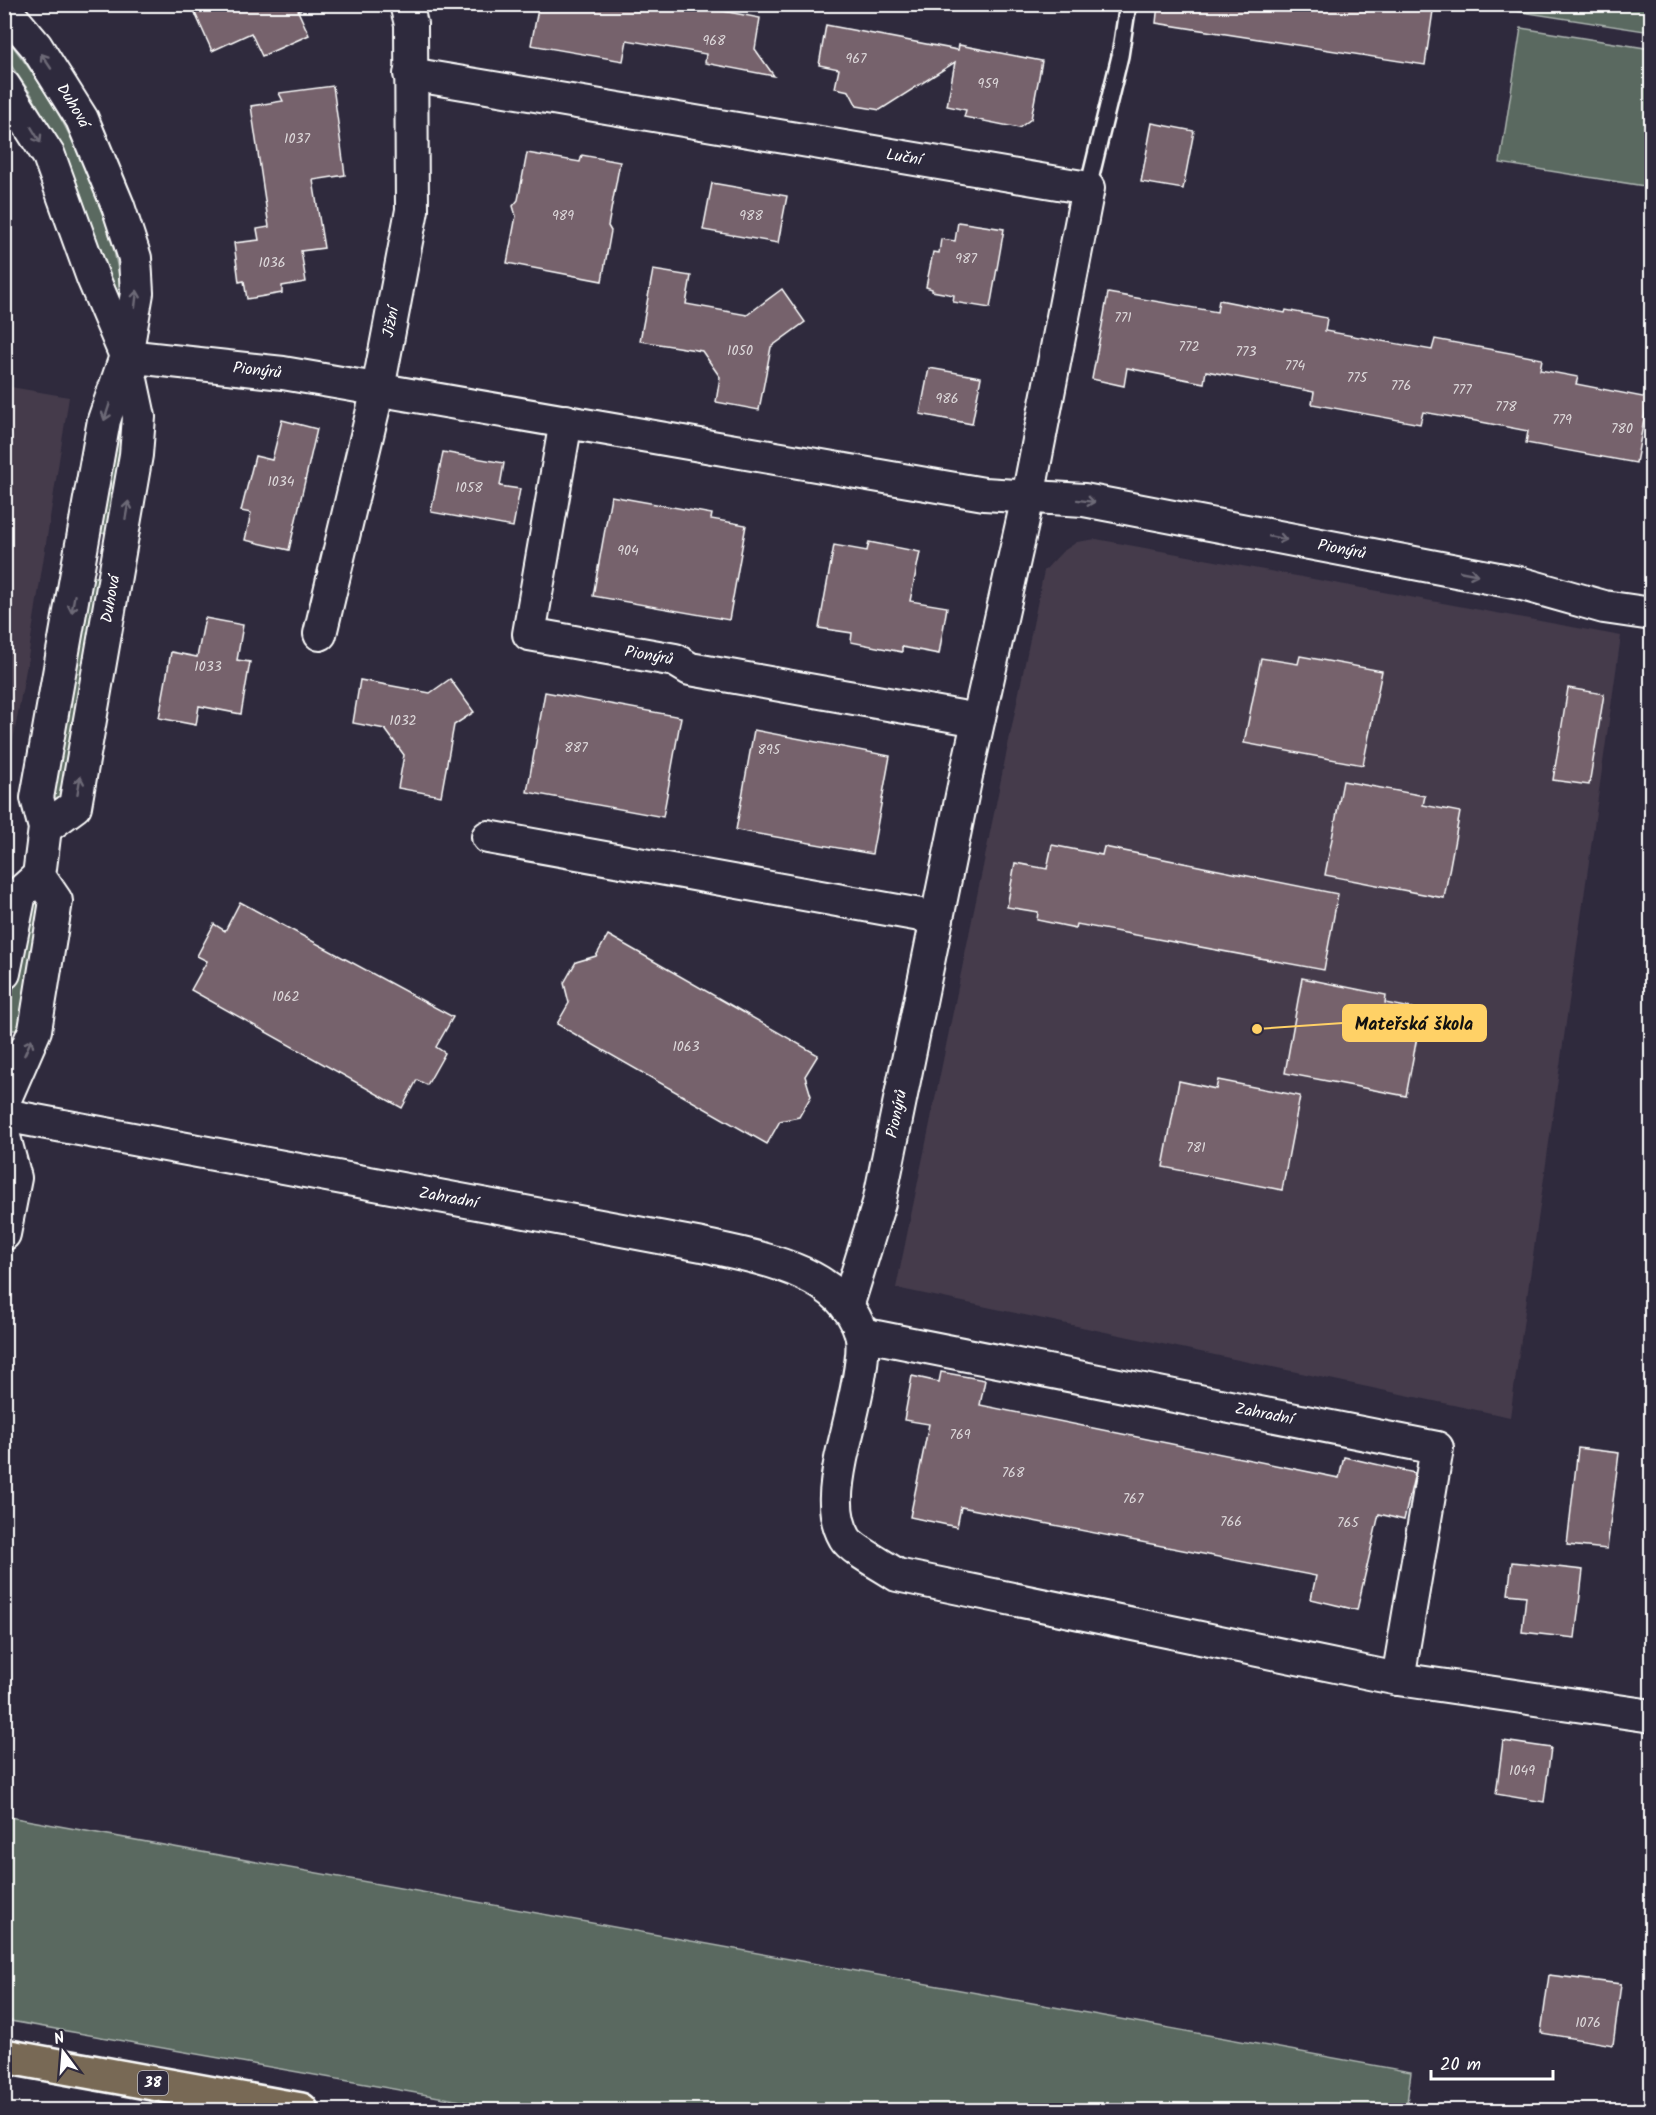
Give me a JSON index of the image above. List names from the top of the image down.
{
  "streets": {
    "main road": ["38"],
    "street": [
      "Duhová",
      "Luční",
      "Jižní",
      "Pionýrů",
      "Zahradní"
    ]
  },
  "crossings": [
    ["Duhová", "Pionýrů"],
    ["Luční", "Jižní"],
    ["Jižní", "Pionýrů"],
    ["Pionýrů", "Zahradní"]
  ],
  "places": ["Mateřská škola"],
  "house_numbers": [
    "968",
    "967",
    "959",
    "1037",
    "989",
    "988",
    "987",
    "1036",
    "771",
    "772",
    "1050",
    "773",
    "774",
    "775",
    "776",
    "777",
    "986",
    "778",
    "779",
    "780",
    "1034",
    "1058",
    "904",
    "1033",
    "1032",
    "887",
    "895",
    "1062",
    "1063",
    "781",
    "769",
    "768",
    "767",
    "766",
    "765",
    "1049",
    "1076"
  ],
  "scale_bar": "20 m",
  "north": "top"
}
